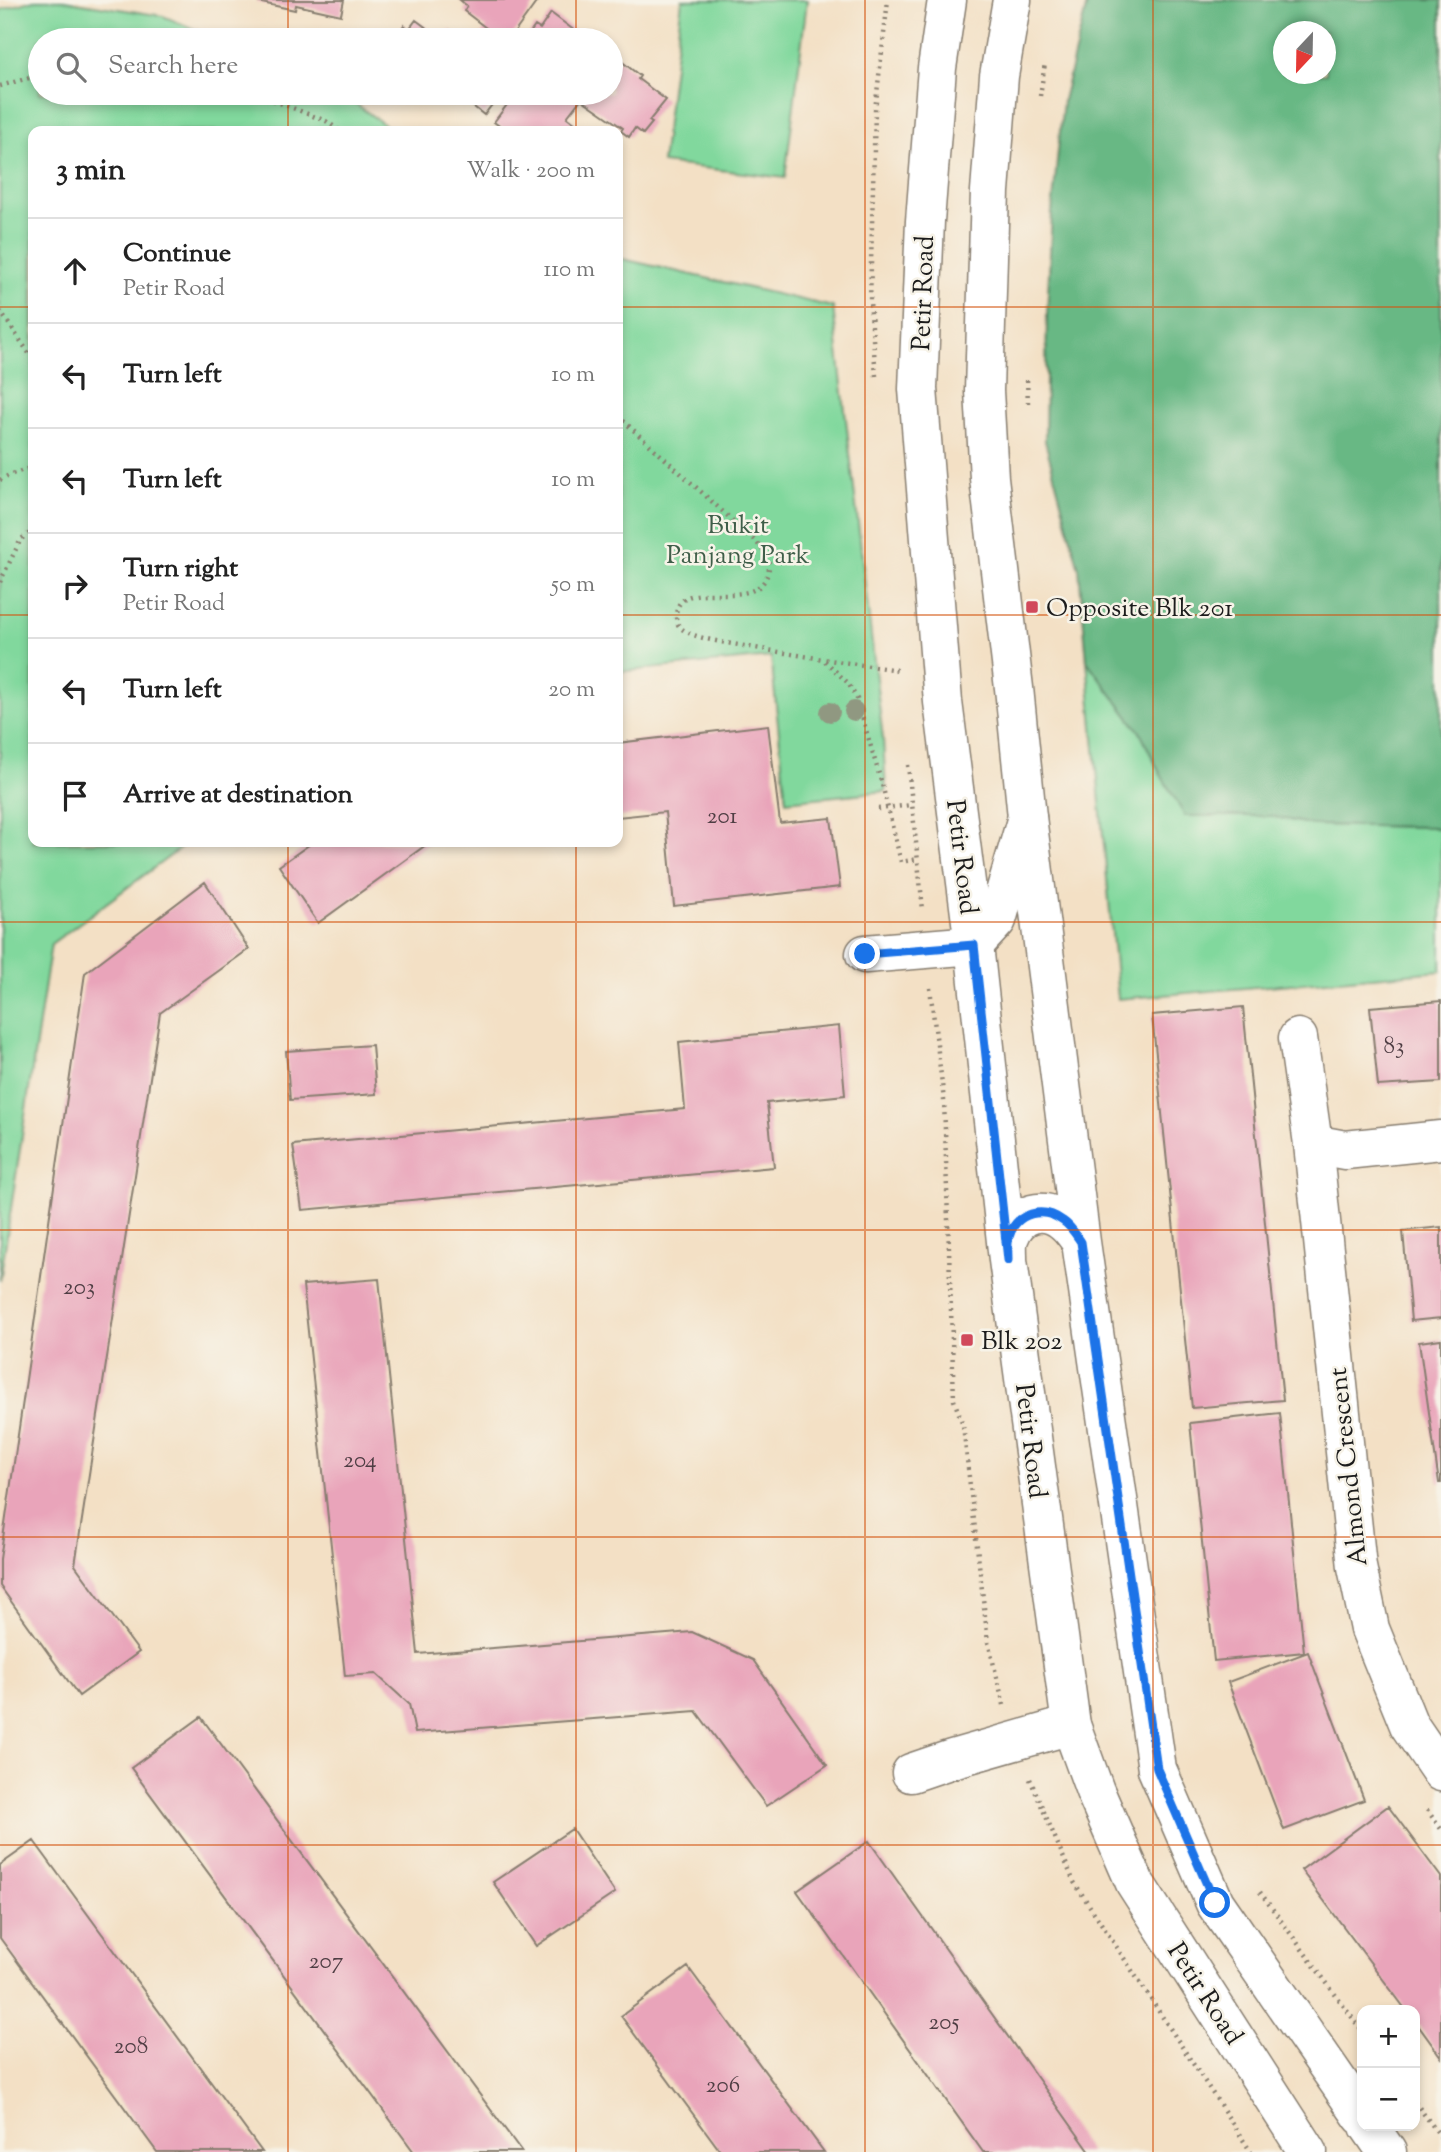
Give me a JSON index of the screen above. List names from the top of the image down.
{
  "streets": {
    "main road": ["Petir Road", "Almond Crescent"]
  },
  "parks": ["Bukit Panjang Park"],
  "places": {
    "transit": ["Opposite Blk 201", "Blk 202"]
  },
  "house_numbers": [
    "201",
    "83",
    "203",
    "204",
    "207",
    "205",
    "208",
    "206"
  ],
  "north": "bottom",
  "page": {
    "search": "Search here",
    "heading": ["3 min", "Walk · 200 m"],
    "list": [
      ["Continue", "Petir Road", "110 m"],
      ["Turn left", "10 m"],
      ["Turn left", "10 m"],
      ["Turn right", "Petir Road", "50 m"],
      ["Turn left", "20 m"],
      "Arrive at destination"
    ],
    "map_buttons": ["+", "−"]
  }
}
